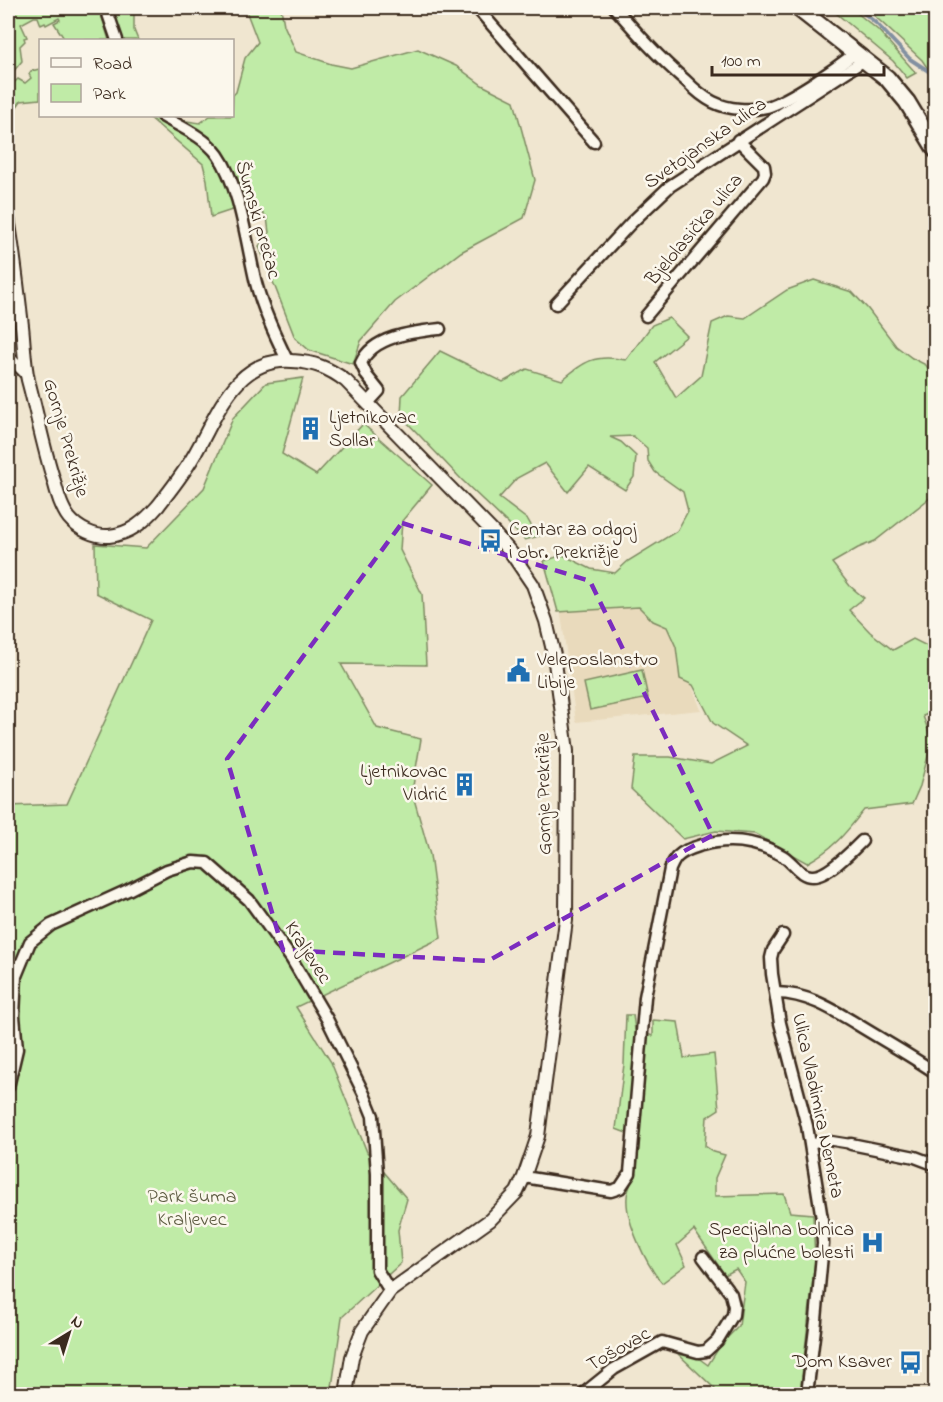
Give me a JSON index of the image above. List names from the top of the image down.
{
  "streets": {
    "street": [
      "Svetojanska ulica",
      "Šumski prečac",
      "Bjelolasička ulica",
      "Gornje Prekrižje",
      "Kraljevec",
      "Ulica Vladimira Nemeta",
      "Tošovac"
    ]
  },
  "crossings": [
    ["Svetojanska ulica", "Bjelolasička ulica"],
    ["Šumski prečac", "Gornje Prekrižje"],
    ["Gornje Prekrižje", "Kraljevec"]
  ],
  "parks": ["Park šuma Kraljevec"],
  "places": {
    "building": ["Ljetnikovac Sollar", "Ljetnikovac Vidrić"],
    "bus stop": ["Centar za odgoj i obr. Prekrižje", "Dom Ksaver"],
    "public building": ["Veleposlanstvo Libije"],
    "hospital": ["Specijalna bolnica za plućne bolesti"]
  },
  "legend": ["Road", "Park"],
  "scale_bar": "100 m",
  "north": "top right"
}
